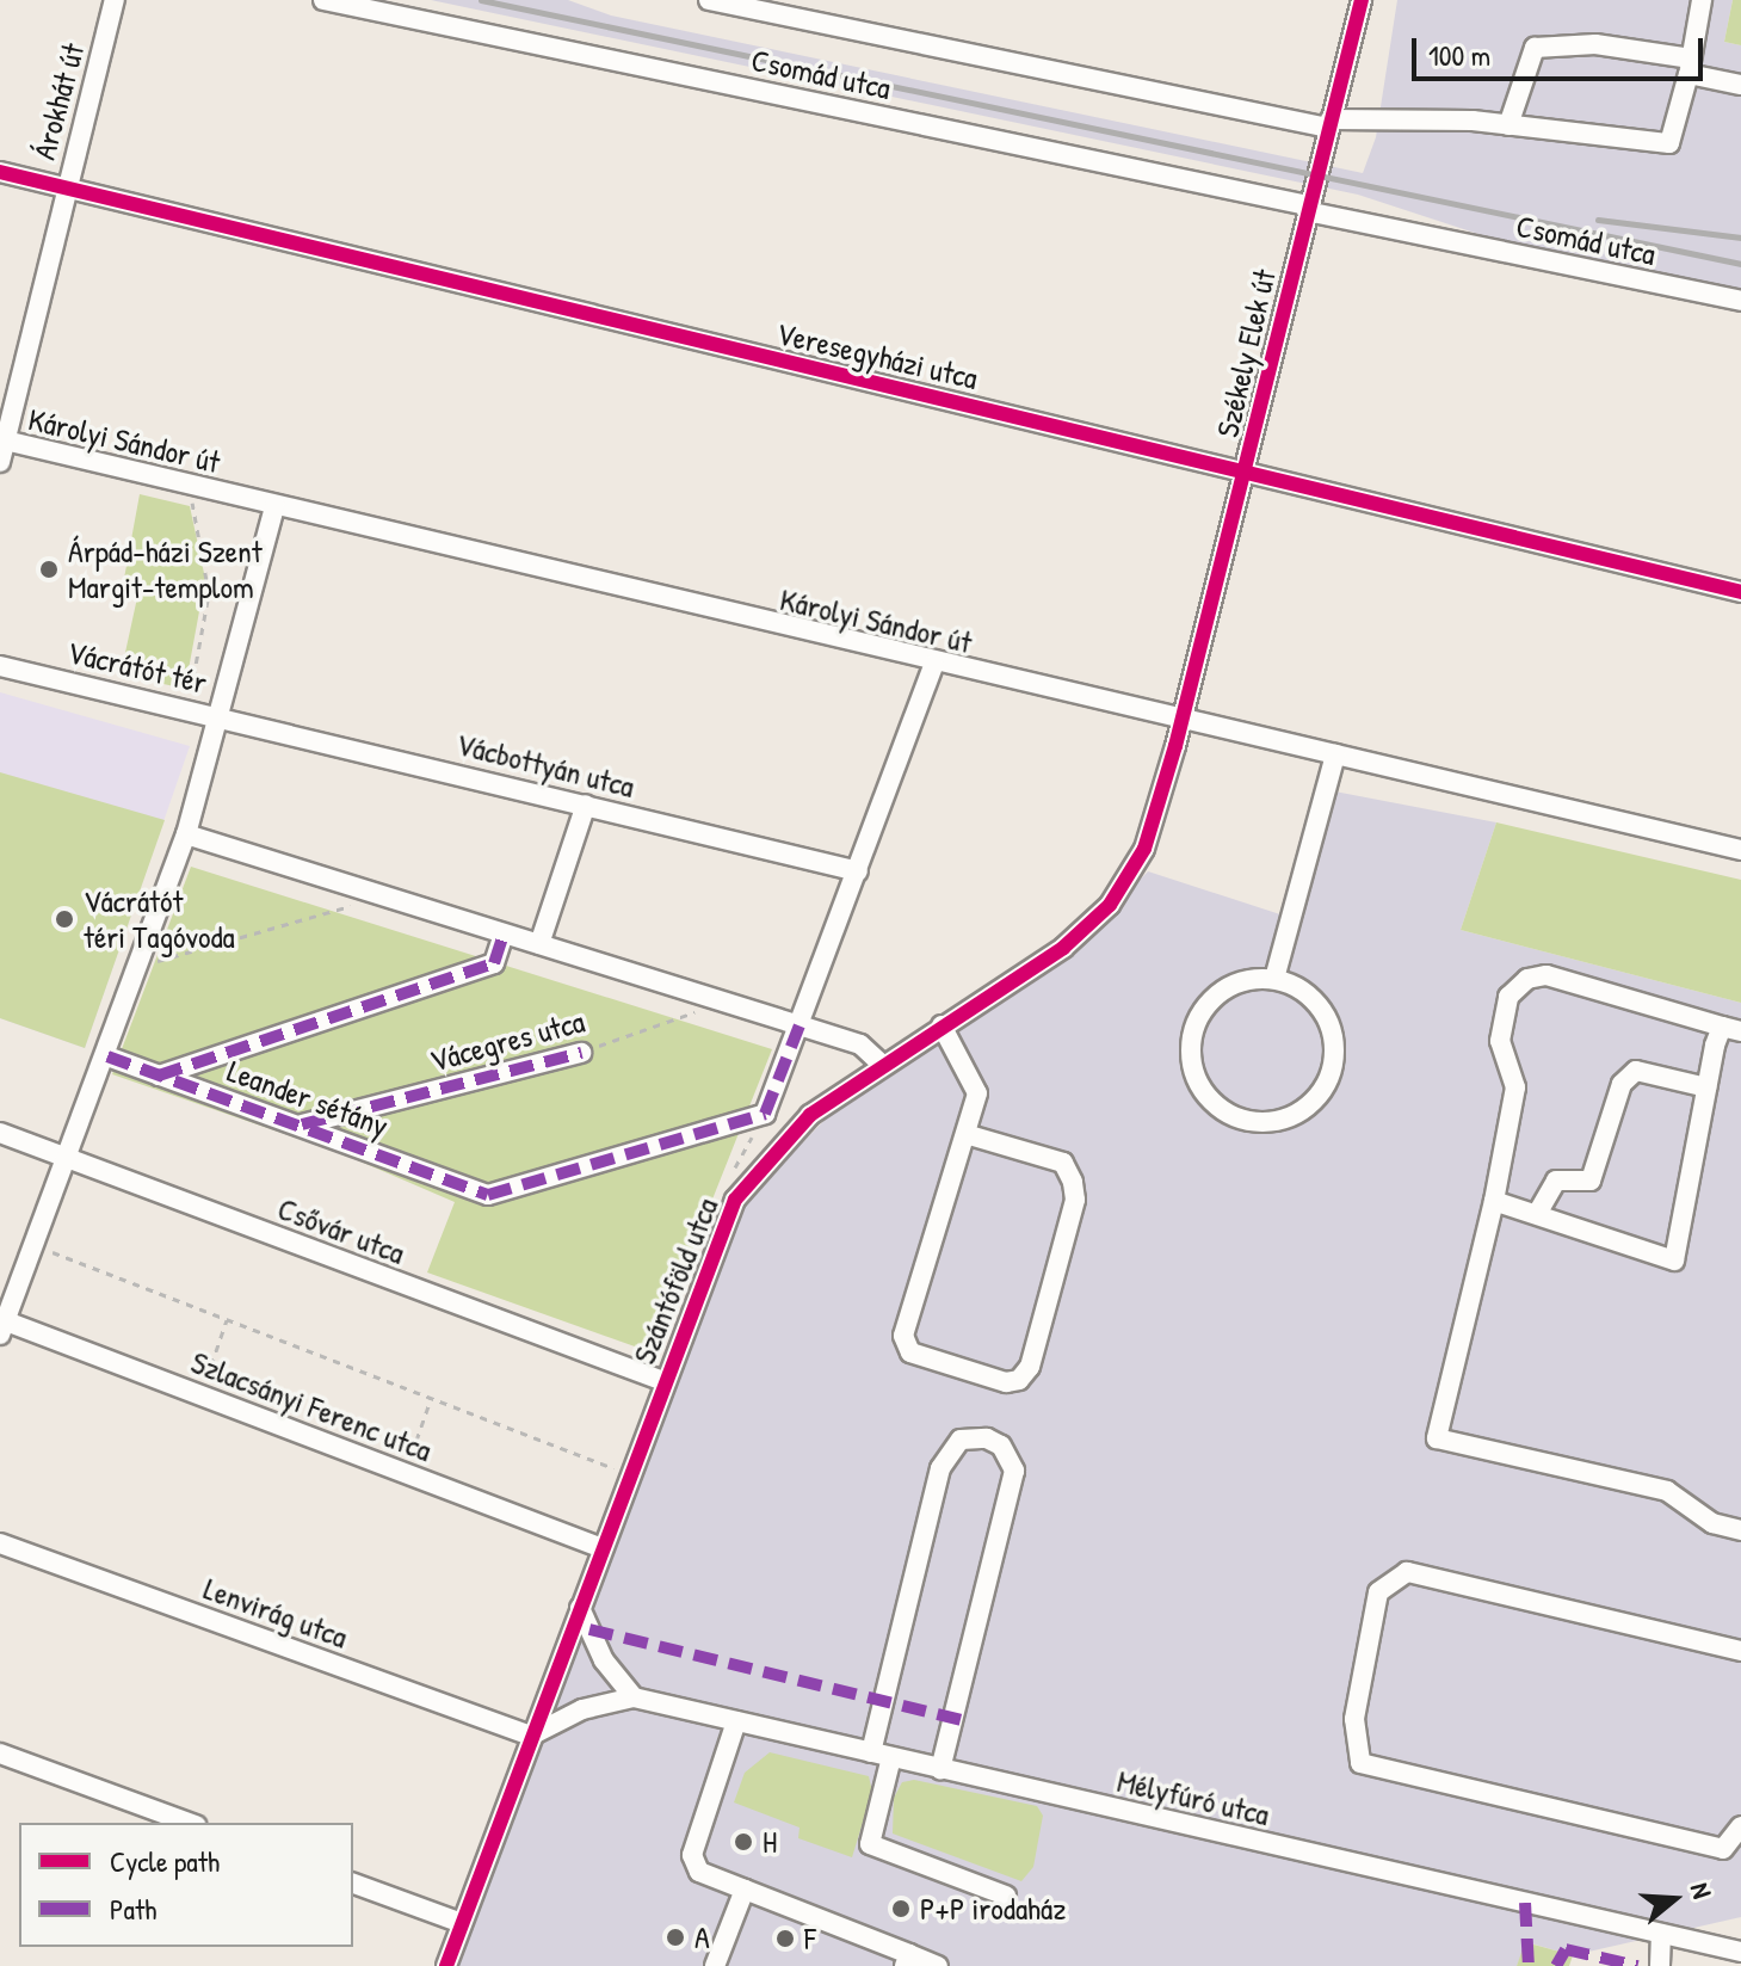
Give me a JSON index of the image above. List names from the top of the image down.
{
  "streets": {
    "street": [
      "Csomád utca",
      "Árokhát út",
      "Székely Elek út",
      "Veresegyházi utca",
      "Károlyi Sándor út",
      "Vácrátót tér",
      "Vácbottyán utca",
      "Vácegres utca",
      "Leander sétány",
      "Csővár utca",
      "Szántóföld utca",
      "Szlacsányi Ferenc utca",
      "Lenvirág utca",
      "Mélyfúró utca"
    ]
  },
  "crossings": [
    ["Csomád utca", "Székely Elek út"],
    ["Árokhát út", "Veresegyházi utca"],
    ["Árokhát út", "Károlyi Sándor út"],
    ["Székely Elek út", "Veresegyházi utca"],
    ["Székely Elek út", "Károlyi Sándor út"],
    ["Székely Elek út", "Szántóföld utca"],
    ["Károlyi Sándor út", "Vácrátót tér"],
    ["Károlyi Sándor út", "Szántóföld utca"],
    ["Vácrátót tér", "Vácbottyán utca"],
    ["Vácegres utca", "Leander sétány"],
    ["Vácegres utca", "Szántóföld utca"],
    ["Csővár utca", "Szántóföld utca"],
    ["Szántóföld utca", "Szlacsányi Ferenc utca"],
    ["Szántóföld utca", "Lenvirág utca"],
    ["Szántóföld utca", "Mélyfúró utca"],
    ["Lenvirág utca", "Mélyfúró utca"]
  ],
  "places": [
    "Árpád-házi Szent Margit-templom",
    "Vácrátót téri Tagóvoda",
    "H",
    "P+P irodaház",
    "A",
    "F"
  ],
  "legend": ["Cycle path", "Path"],
  "scale_bar": "100 m",
  "north": "right"
}
